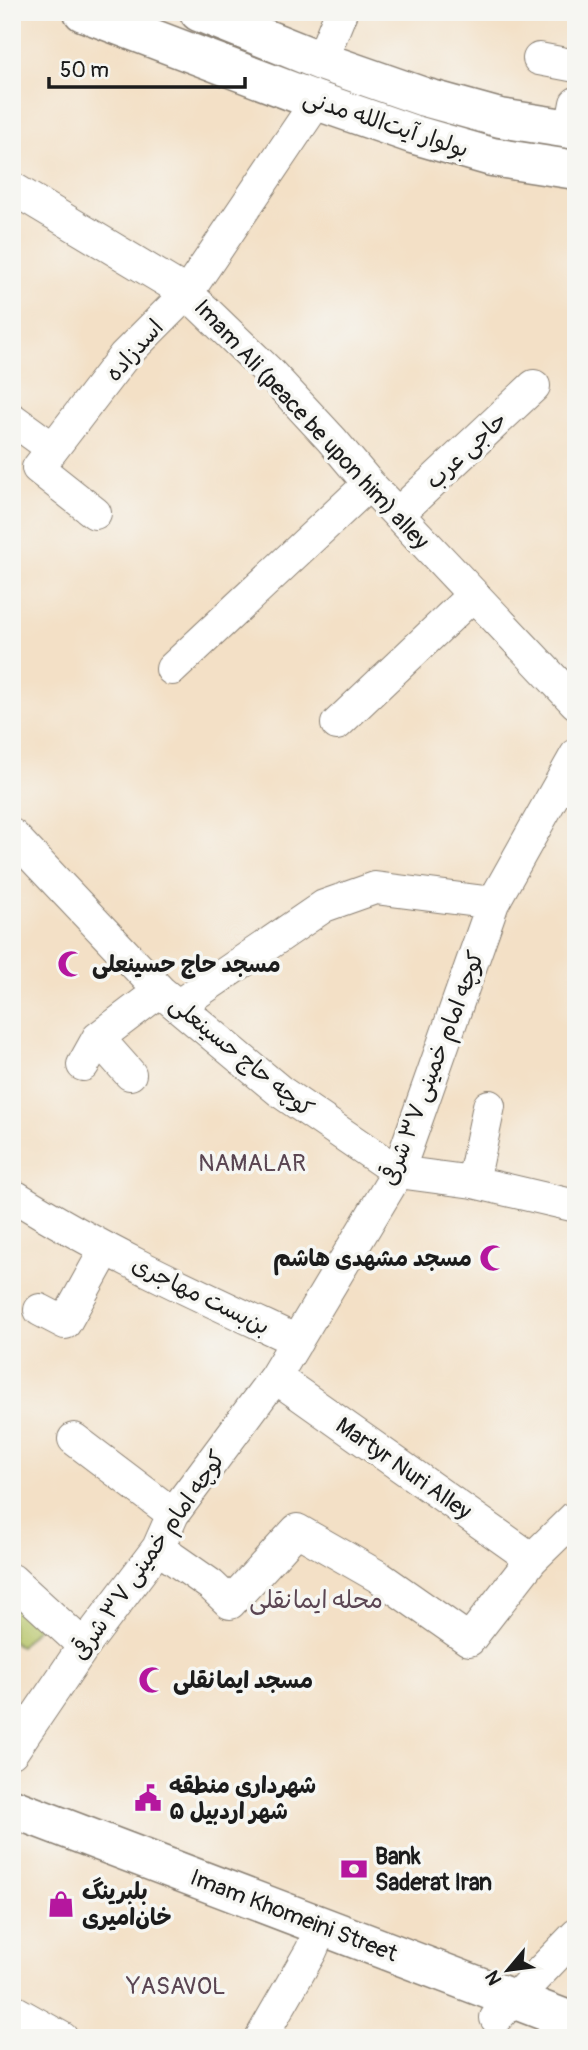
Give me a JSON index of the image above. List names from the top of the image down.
{
  "streets": {
    "main road": ["بولوار آیت‌الله مدنی", "Imam Khomeini Street"],
    "street": [
      "اسدزاده",
      "Imam Ali (peace be upon him) alley",
      "حاجی عرب",
      "کوچه حاج حسینعلی",
      "کوچه امام خمینی ۳۷ شرقی",
      "بن‌بست مهاجری",
      "Martyr Nuri Alley"
    ]
  },
  "crossings": [
    ["بولوار آیت‌الله مدنی", "اسدزاده"],
    ["اسدزاده", "Imam Ali (peace be upon him) alley"],
    ["Imam Ali (peace be upon him) alley", "حاجی عرب"],
    ["کوچه حاج حسینعلی", "کوچه امام خمینی ۳۷ شرقی"],
    ["کوچه امام خمینی ۳۷ شرقی", "بن‌بست مهاجری"],
    ["کوچه امام خمینی ۳۷ شرقی", "Martyr Nuri Alley"]
  ],
  "districts": ["NAMALAR", "محله ایمانقلی", "YASAVOL"],
  "places": {
    "mosque": ["مسجد حاج حسینعلی", "مسجد مشهدی هاشم", "مسجد ایمانقلی"],
    "public building": ["شهرداری منطقه ۵ شهر اردبیل"],
    "bank": ["Bank Saderat Iran"],
    "shop": ["بلبرینگ خان‌امیری"]
  },
  "scale_bar": "50 m",
  "north": "bottom left"
}
